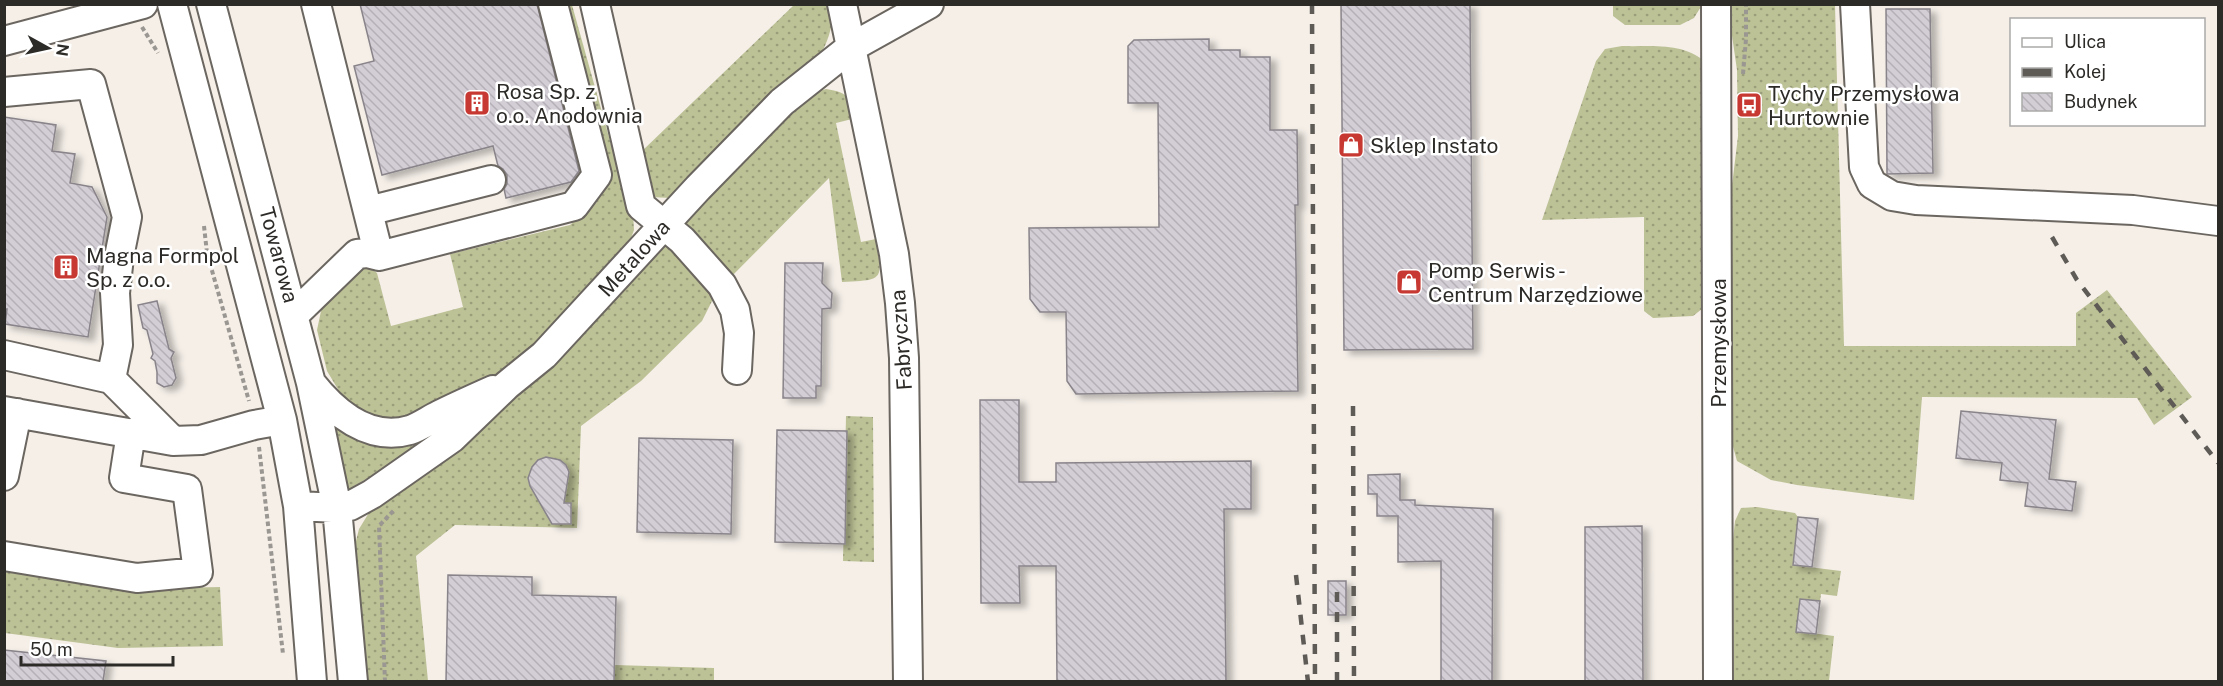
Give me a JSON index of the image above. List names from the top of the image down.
{
  "streets": {
    "street": [
      "Towarowa",
      "Metalowa",
      "Fabryczna",
      "Przemysłowa"
    ]
  },
  "crossings": [
    ["Towarowa", "Metalowa"],
    ["Metalowa", "Fabryczna"]
  ],
  "places": {
    "building": ["Rosa Sp. z o.o. Anodownia", "Magna Formpol Sp. z o.o."],
    "bus stop": ["Tychy Przemysłowa Hurtownie"],
    "shop": ["Sklep Instato", "Pomp Serwis - Centrum Narzędziowe"]
  },
  "legend": ["Ulica", "Kolej", "Budynek"],
  "scale_bar": "50 m",
  "north": "right"
}
